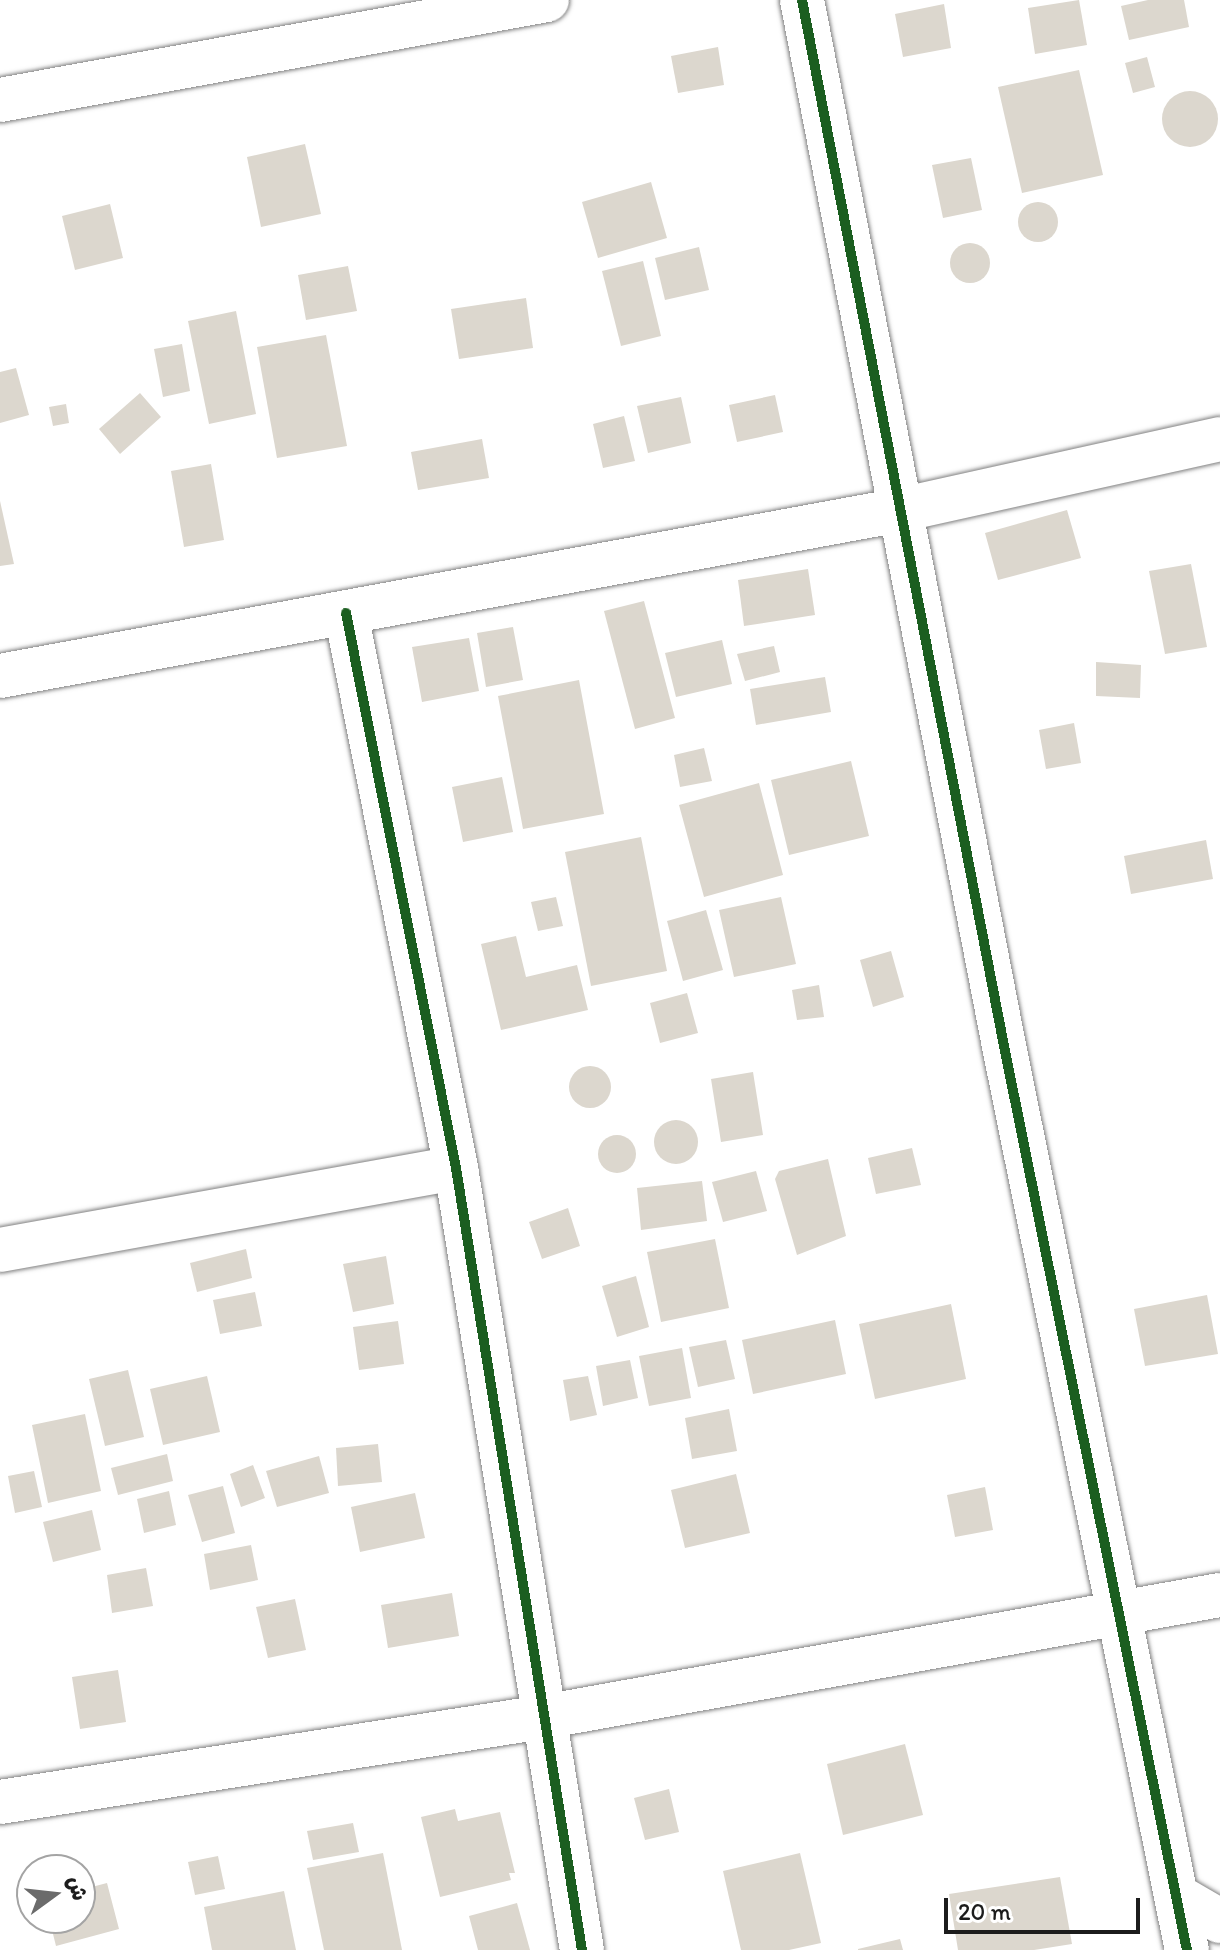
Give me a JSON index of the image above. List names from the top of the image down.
{
  "scale_bar": "20 m",
  "north": "right"
}
